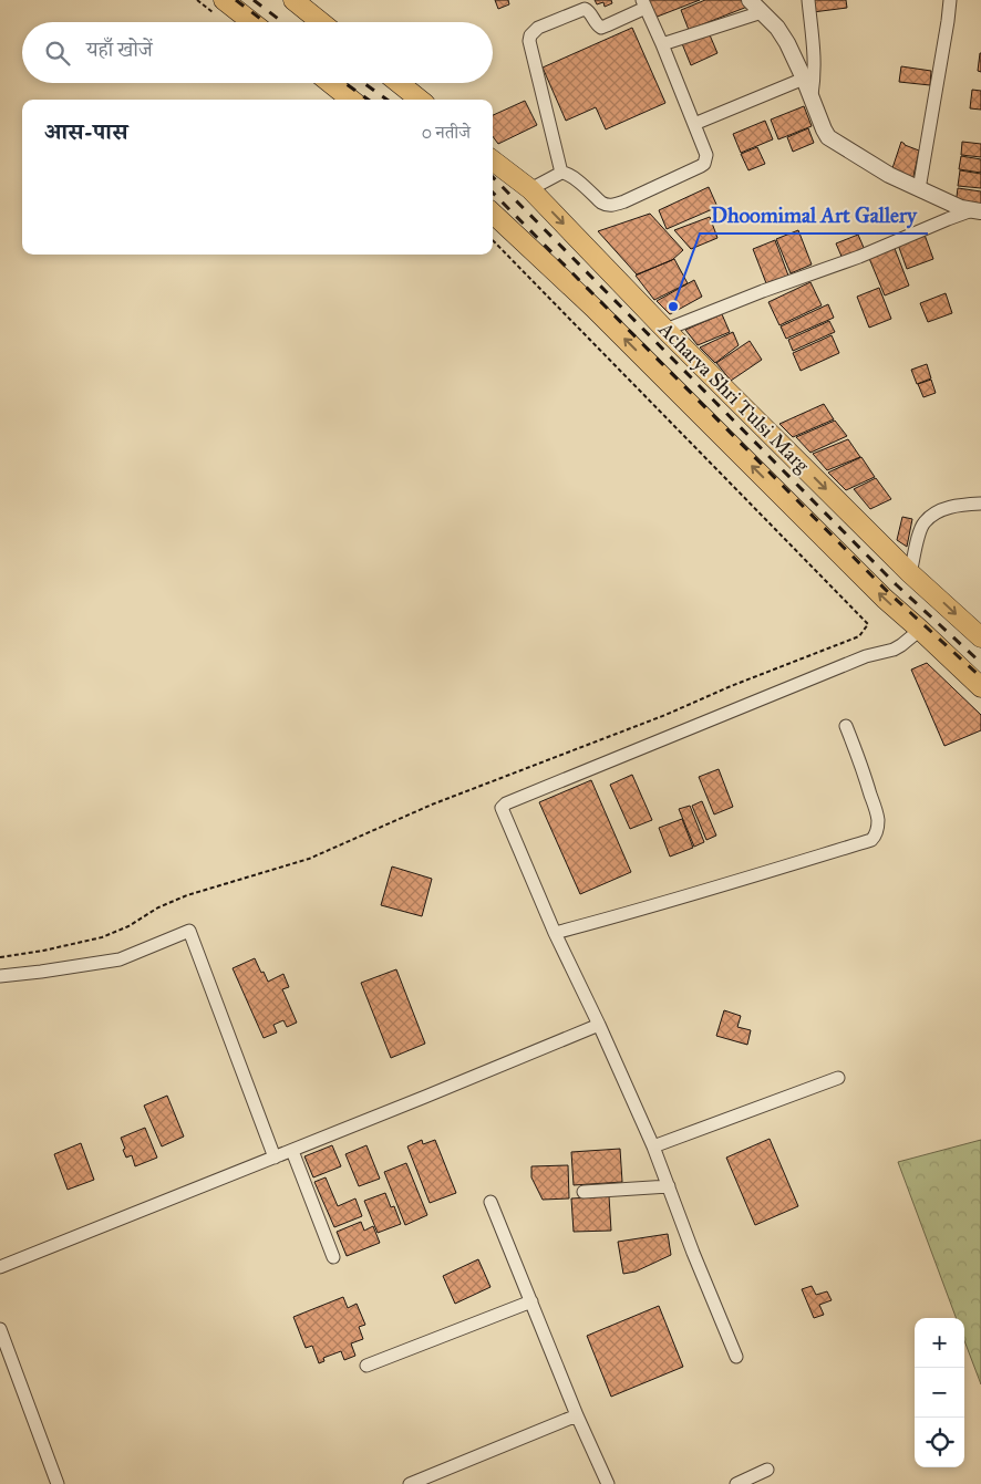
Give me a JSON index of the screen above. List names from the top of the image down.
{
  "streets": {
    "highway": ["Acharya Shri Tulsi Marg"]
  },
  "places": ["Dhoomimal Art Gallery"],
  "page": {
    "search": "यहाँ खोजें",
    "heading": ["आस-पास", "0 नतीजे"],
    "map_buttons": ["+", "−"]
  }
}
